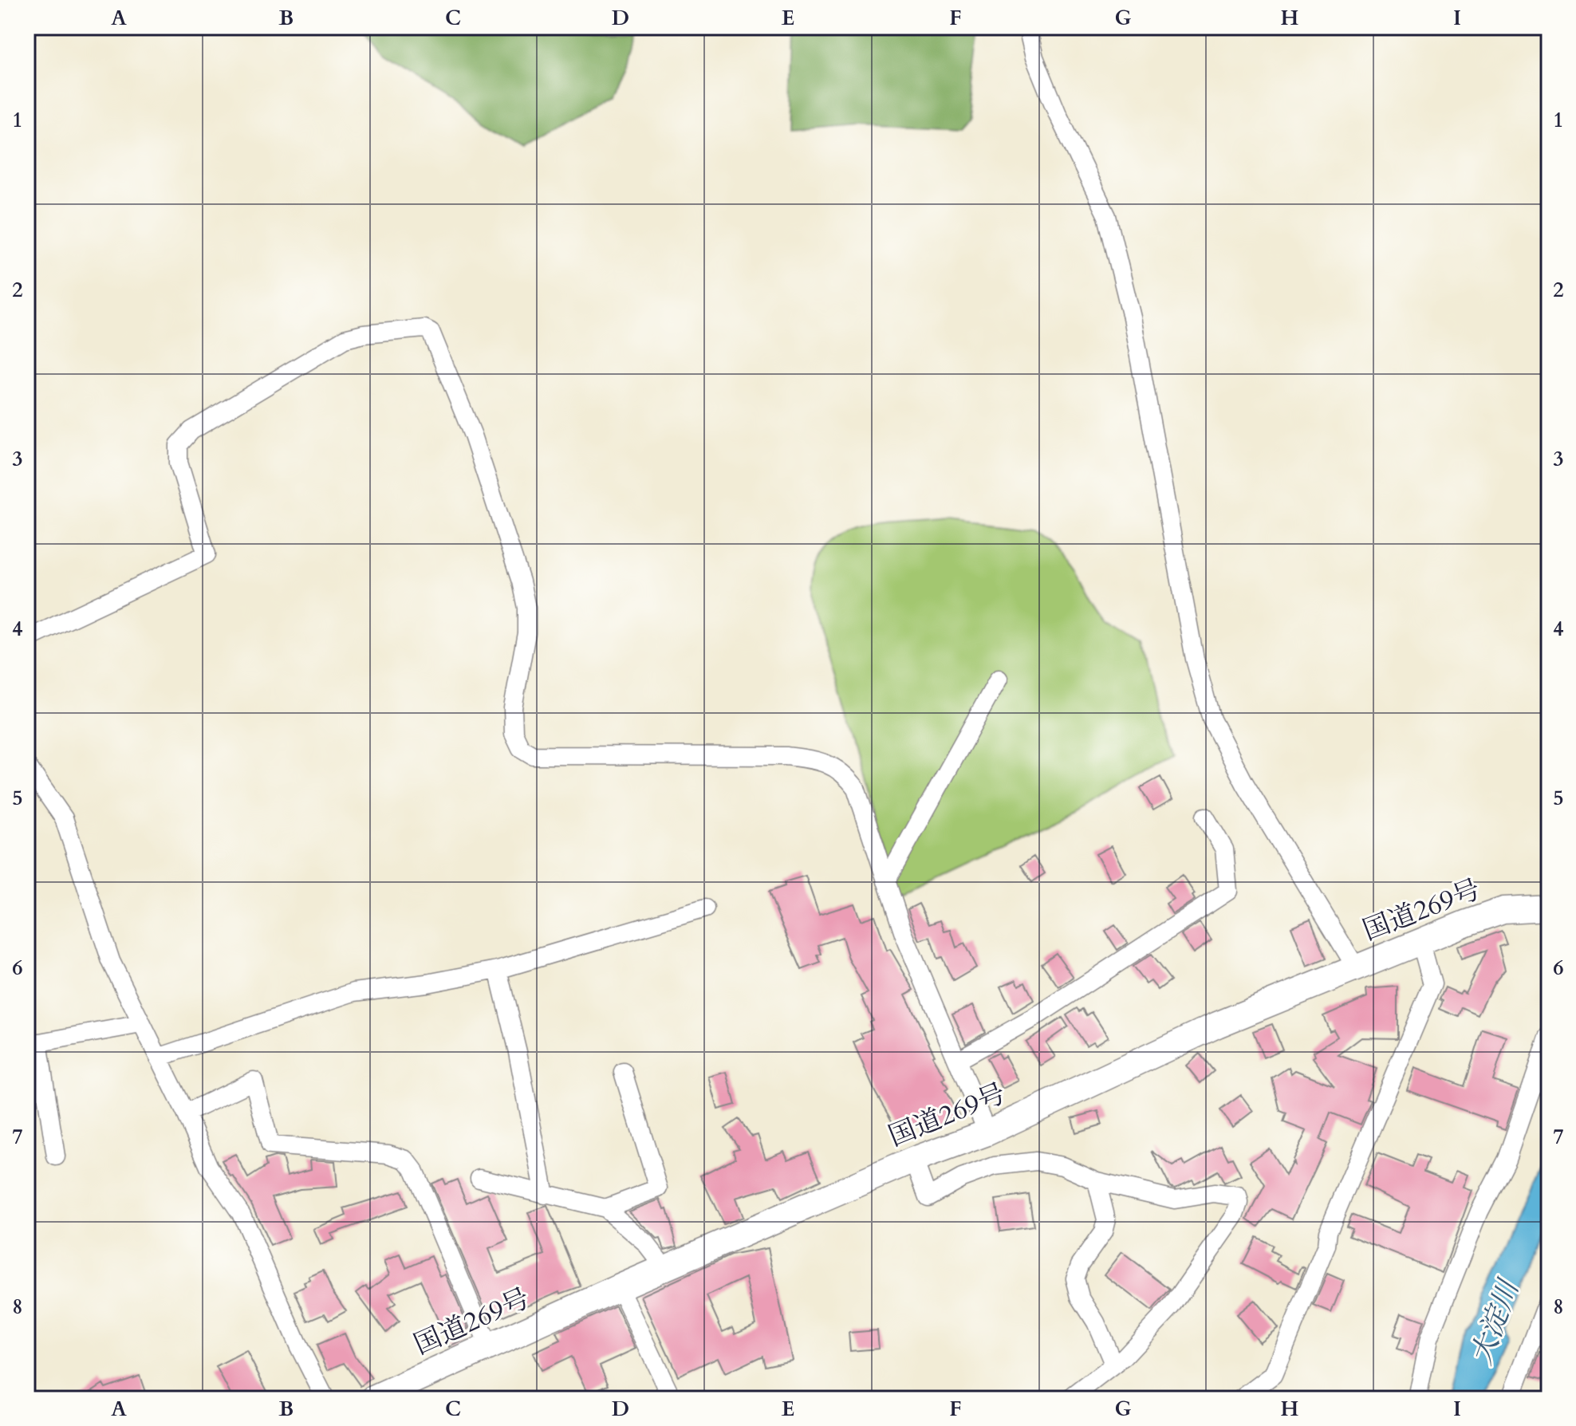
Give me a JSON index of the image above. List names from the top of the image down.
{
  "streets": {
    "highway": ["国道269号"]
  },
  "water": ["大淀川"],
  "grid": {
    "columns": [
      "A",
      "B",
      "C",
      "D",
      "E",
      "F",
      "G",
      "H",
      "I"
    ],
    "rows": [
      "1",
      "2",
      "3",
      "4",
      "5",
      "6",
      "7",
      "8"
    ]
  }
}
